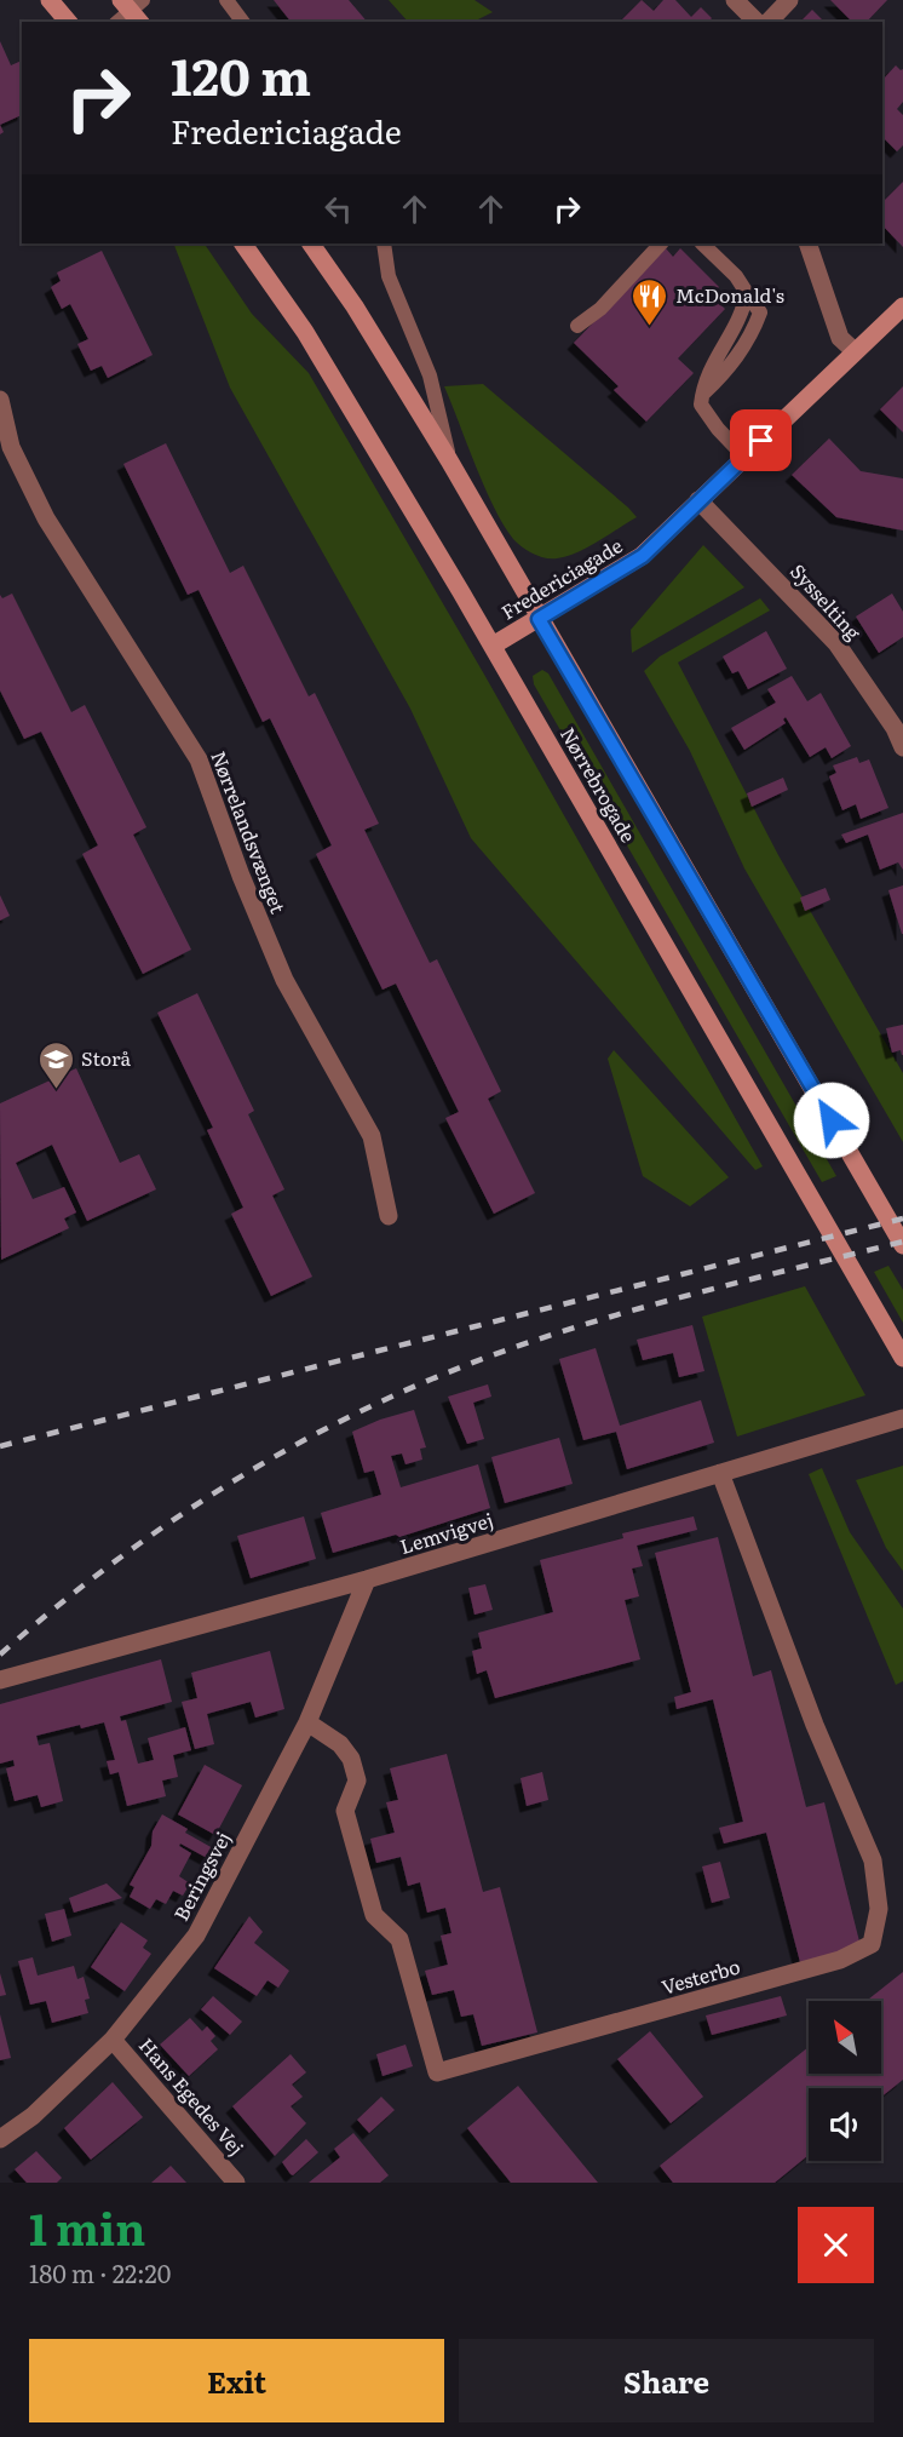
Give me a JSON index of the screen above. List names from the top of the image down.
{
  "streets": {
    "street": [
      "Fredericiagade",
      "Sysselting",
      "Nørrebrogade",
      "Nørrelandsvænget",
      "Lemvigvej",
      "Beringsvej",
      "Vesterbo",
      "Hans Egedes Vej"
    ]
  },
  "crossings": [
    ["Fredericiagade", "Sysselting"],
    ["Fredericiagade", "Nørrebrogade"],
    ["Lemvigvej", "Beringsvej"],
    ["Lemvigvej", "Vesterbo"],
    ["Beringsvej", "Vesterbo"],
    ["Beringsvej", "Hans Egedes Vej"]
  ],
  "places": {
    "restaurant": ["McDonald's"],
    "school or university": ["Storå"]
  },
  "north": "top left",
  "page": {
    "turn": ["120 m", "Fredericiagade"],
    "heading": ["1 min", "180 m · 22:20"],
    "buttons": ["Exit", "Share"]
  }
}
